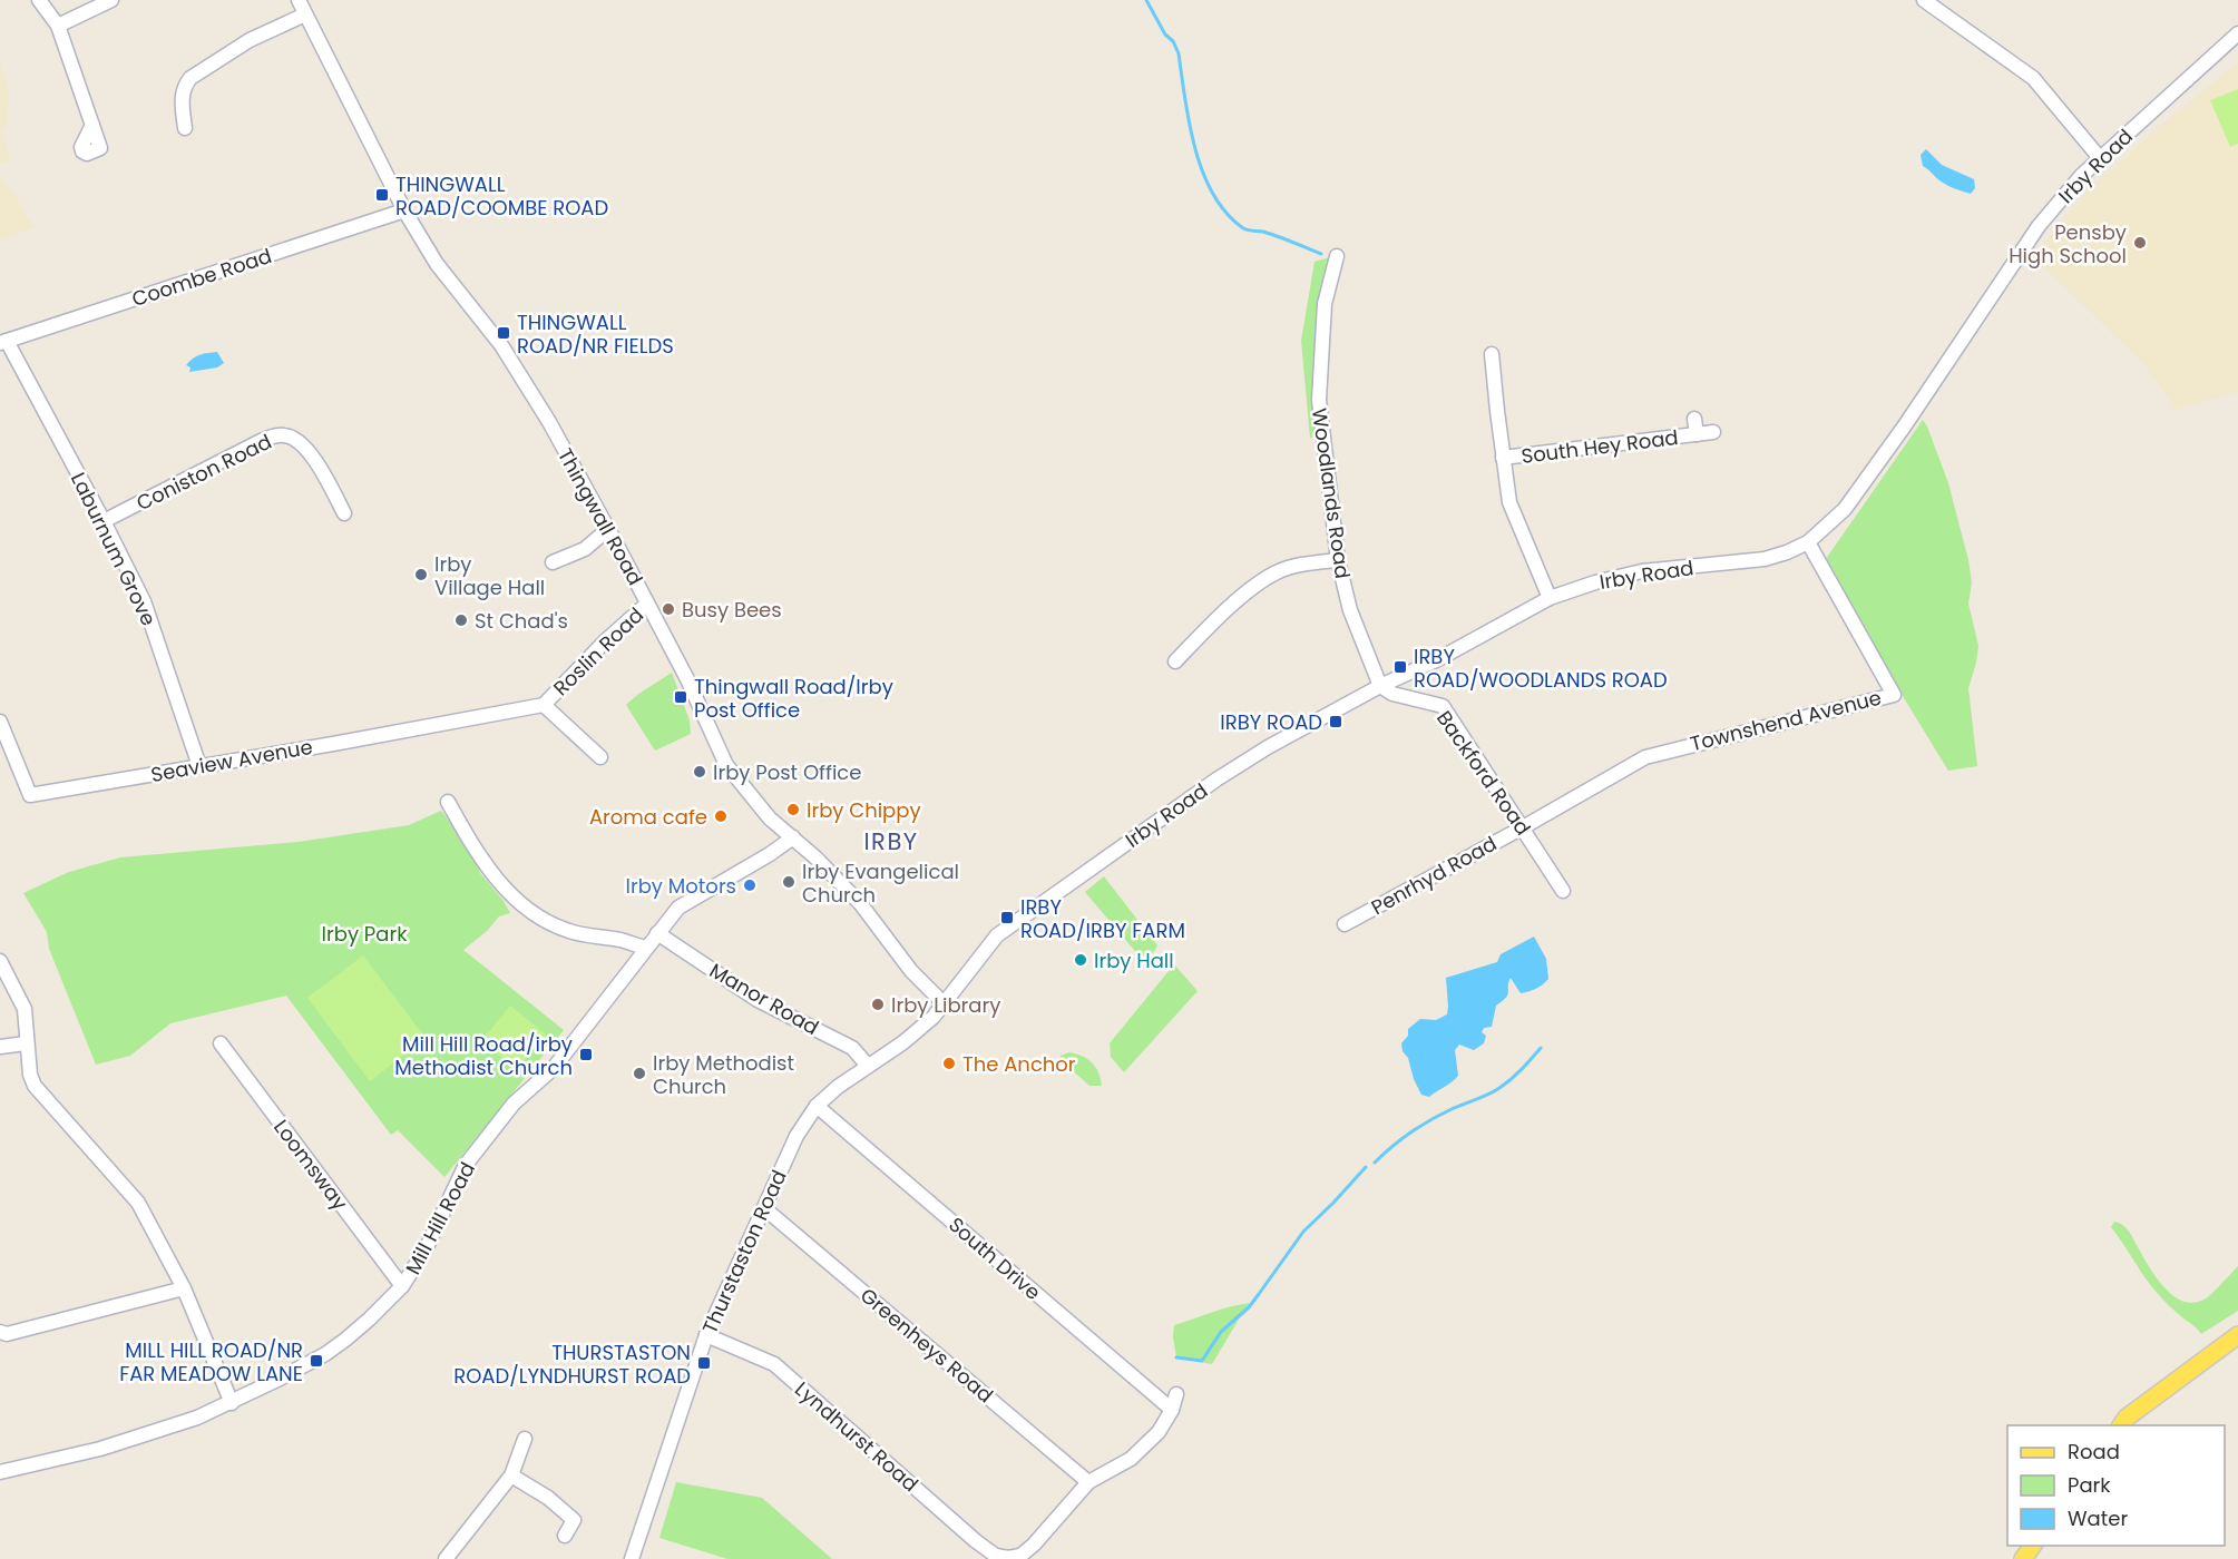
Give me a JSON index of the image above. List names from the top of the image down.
{
  "streets": {
    "street": [
      "Irby Road",
      "Coombe Road",
      "South Hey Road",
      "Coniston Road",
      "Woodlands Road",
      "Thingwall Road",
      "Laburnum Grove",
      "Roslin Road",
      "Townshend Avenue",
      "Seaview Avenue",
      "Backford Road",
      "Penrhyd Road",
      "Manor Road",
      "Loomsway",
      "Mill Hill Road",
      "Thurstaston Road",
      "South Drive",
      "Greenheys Road",
      "Lyndhurst Road"
    ]
  },
  "crossings": [
    ["Irby Road", "Woodlands Road"],
    ["Irby Road", "Thingwall Road"],
    ["Irby Road", "Townshend Avenue"],
    ["Irby Road", "Backford Road"],
    ["Irby Road", "Thurstaston Road"],
    ["Coombe Road", "Thingwall Road"],
    ["Coombe Road", "Laburnum Grove"],
    ["Coniston Road", "Laburnum Grove"],
    ["Woodlands Road", "Backford Road"],
    ["Thingwall Road", "Roslin Road"],
    ["Thingwall Road", "Mill Hill Road"],
    ["Thingwall Road", "Thurstaston Road"],
    ["Laburnum Grove", "Seaview Avenue"],
    ["Roslin Road", "Seaview Avenue"],
    ["Townshend Avenue", "Backford Road"],
    ["Townshend Avenue", "Penrhyd Road"],
    ["Backford Road", "Penrhyd Road"],
    ["Manor Road", "Mill Hill Road"],
    ["Manor Road", "Thurstaston Road"],
    ["Loomsway", "Mill Hill Road"],
    ["Thurstaston Road", "South Drive"],
    ["Thurstaston Road", "Greenheys Road"],
    ["Thurstaston Road", "Lyndhurst Road"],
    ["Greenheys Road", "Lyndhurst Road"]
  ],
  "districts": ["IRBY"],
  "parks": ["Irby Park"],
  "places": {
    "transit": [
      "THINGWALL ROAD/COOMBE ROAD",
      "THINGWALL ROAD/NR FIELDS",
      "IRBY ROAD/WOODLANDS ROAD",
      "Thingwall Road/Irby Post Office",
      "IRBY ROAD",
      "IRBY ROAD/IRBY FARM",
      "Mill Hill Road/irby Methodist Church",
      "MILL HILL ROAD/NR FAR MEADOW LANE",
      "THURSTASTON ROAD/LYNDHURST ROAD"
    ],
    "other": [
      "Pensby High School",
      "Irby Village Hall",
      "Busy Bees",
      "St Chad's",
      "Irby Post Office",
      "Irby Chippy",
      "Aroma cafe",
      "Irby Evangelical Church",
      "Irby Motors",
      "Irby Hall",
      "Irby Library",
      "The Anchor",
      "Irby Methodist Church"
    ]
  },
  "legend": ["Road", "Park", "Water"]
}
